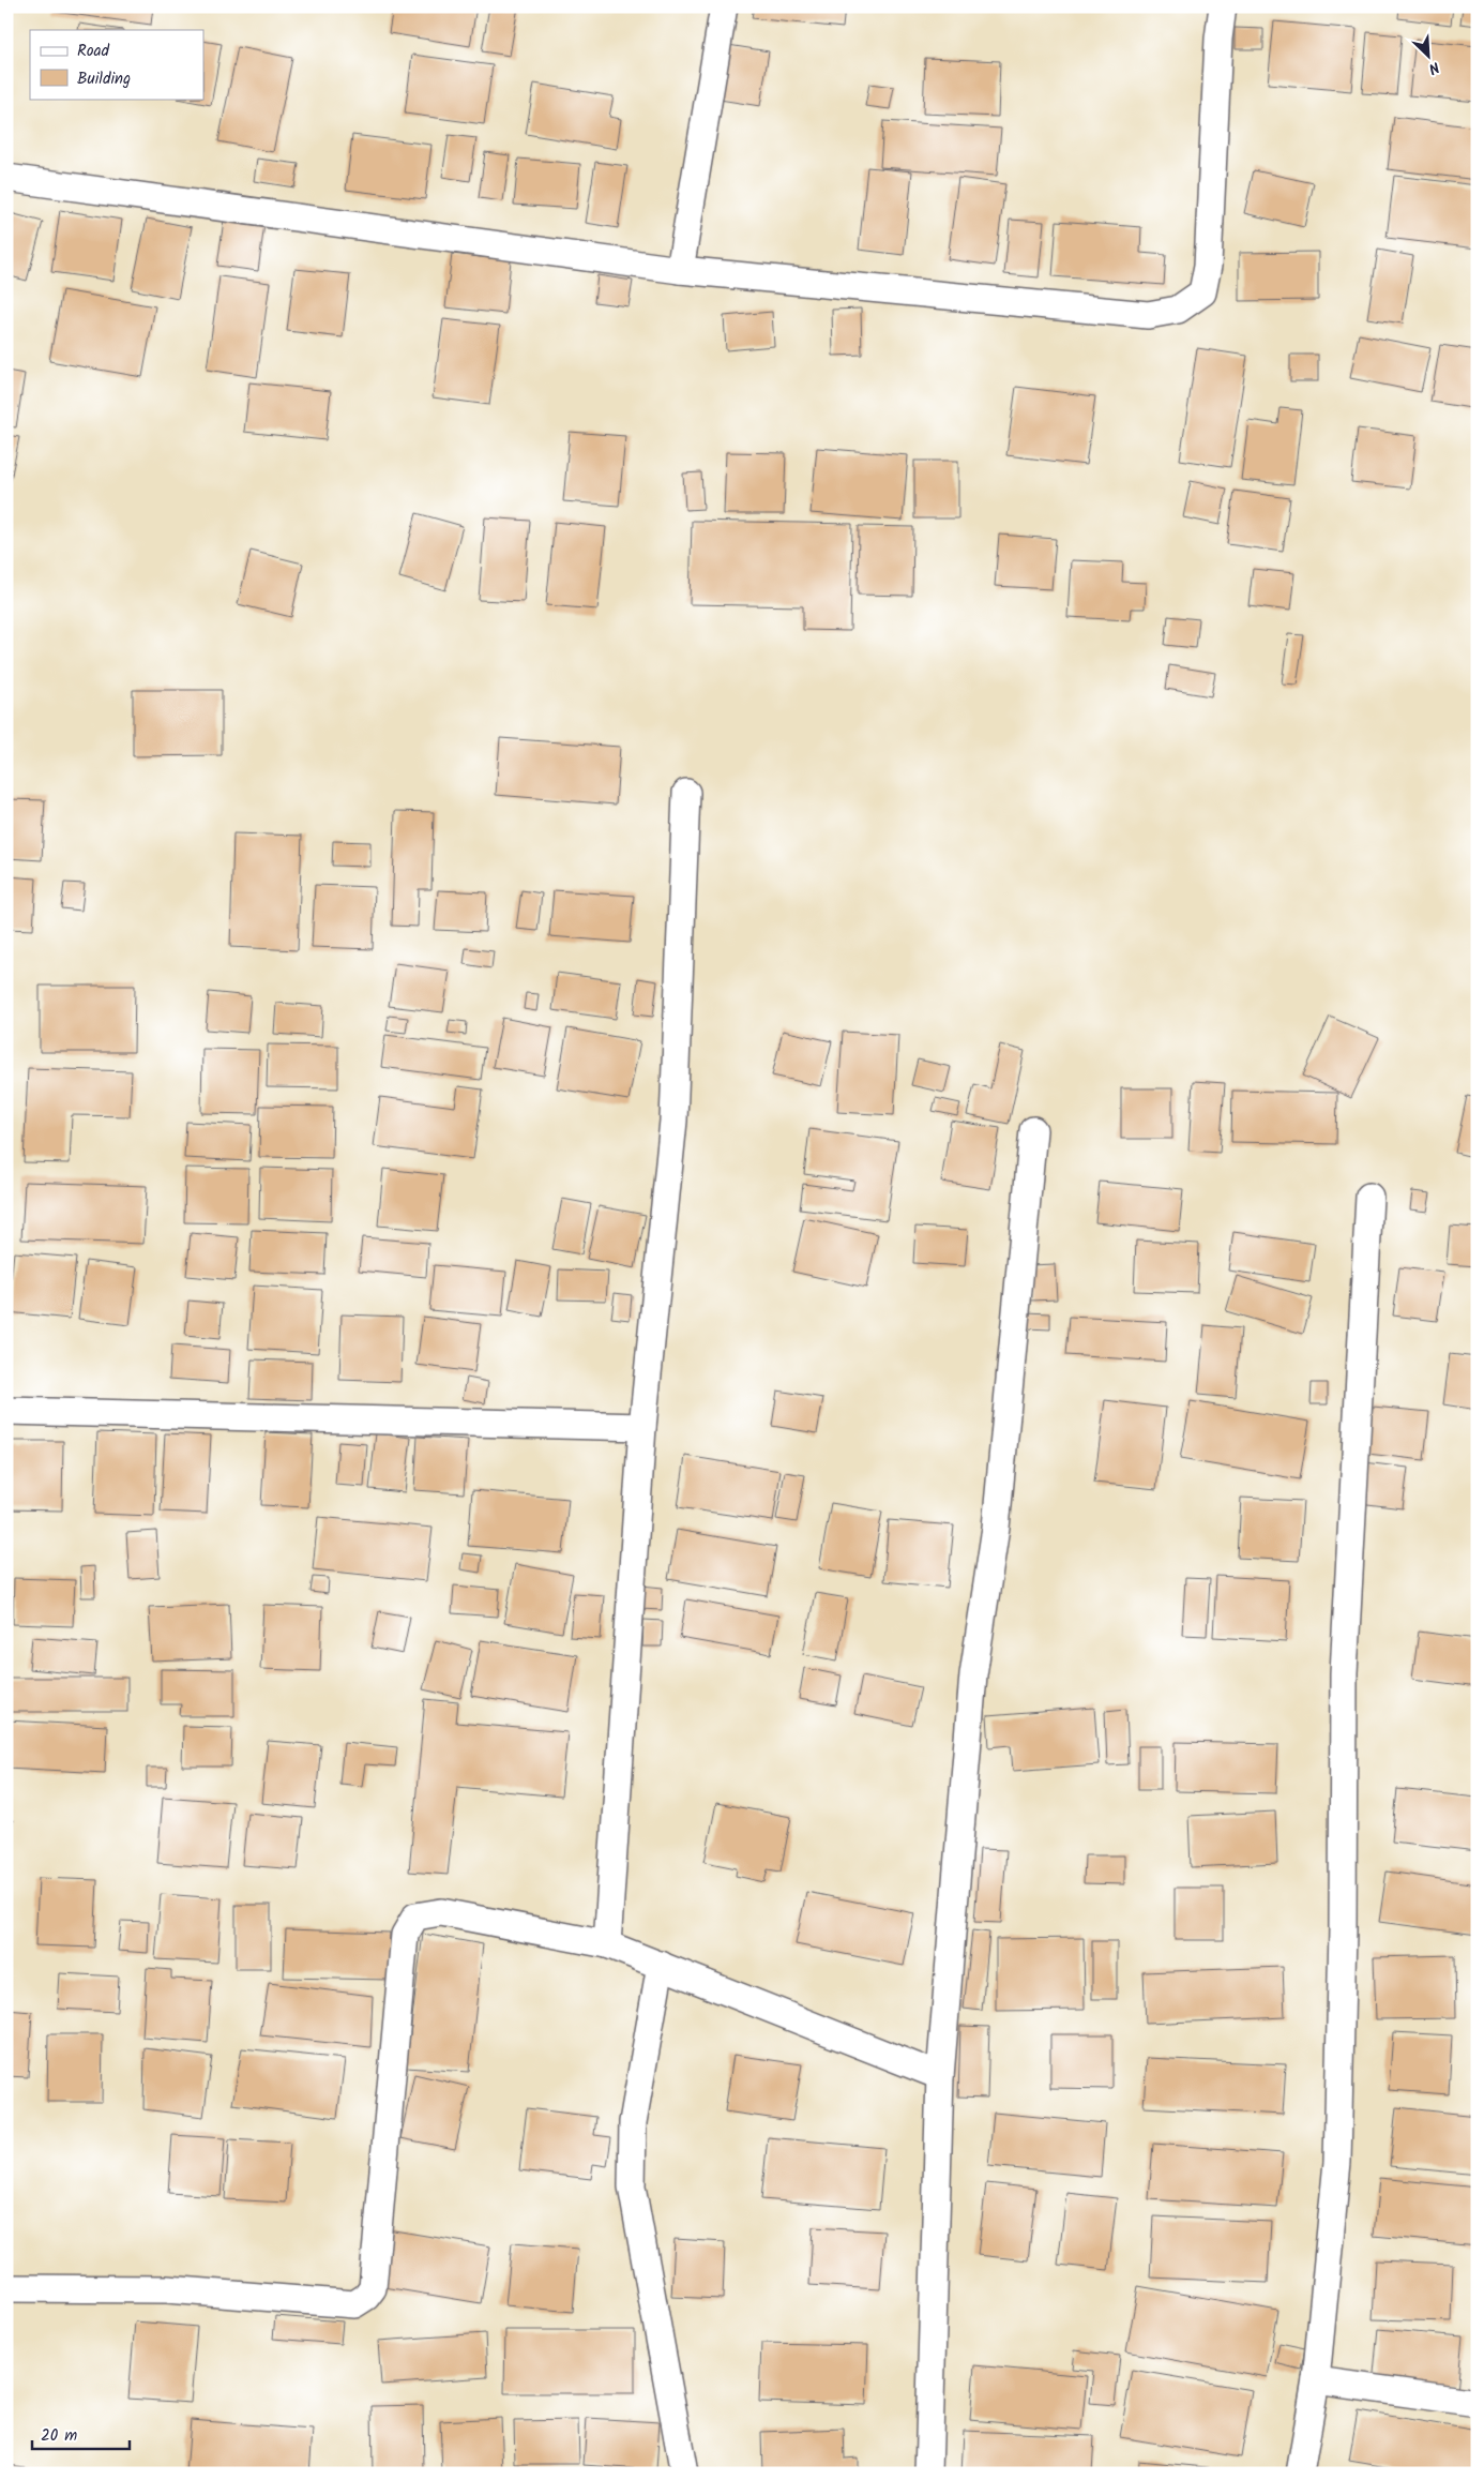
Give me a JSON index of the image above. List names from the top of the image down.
{
  "legend": ["Road", "Building"],
  "scale_bar": "20 m",
  "north": "bottom right"
}
